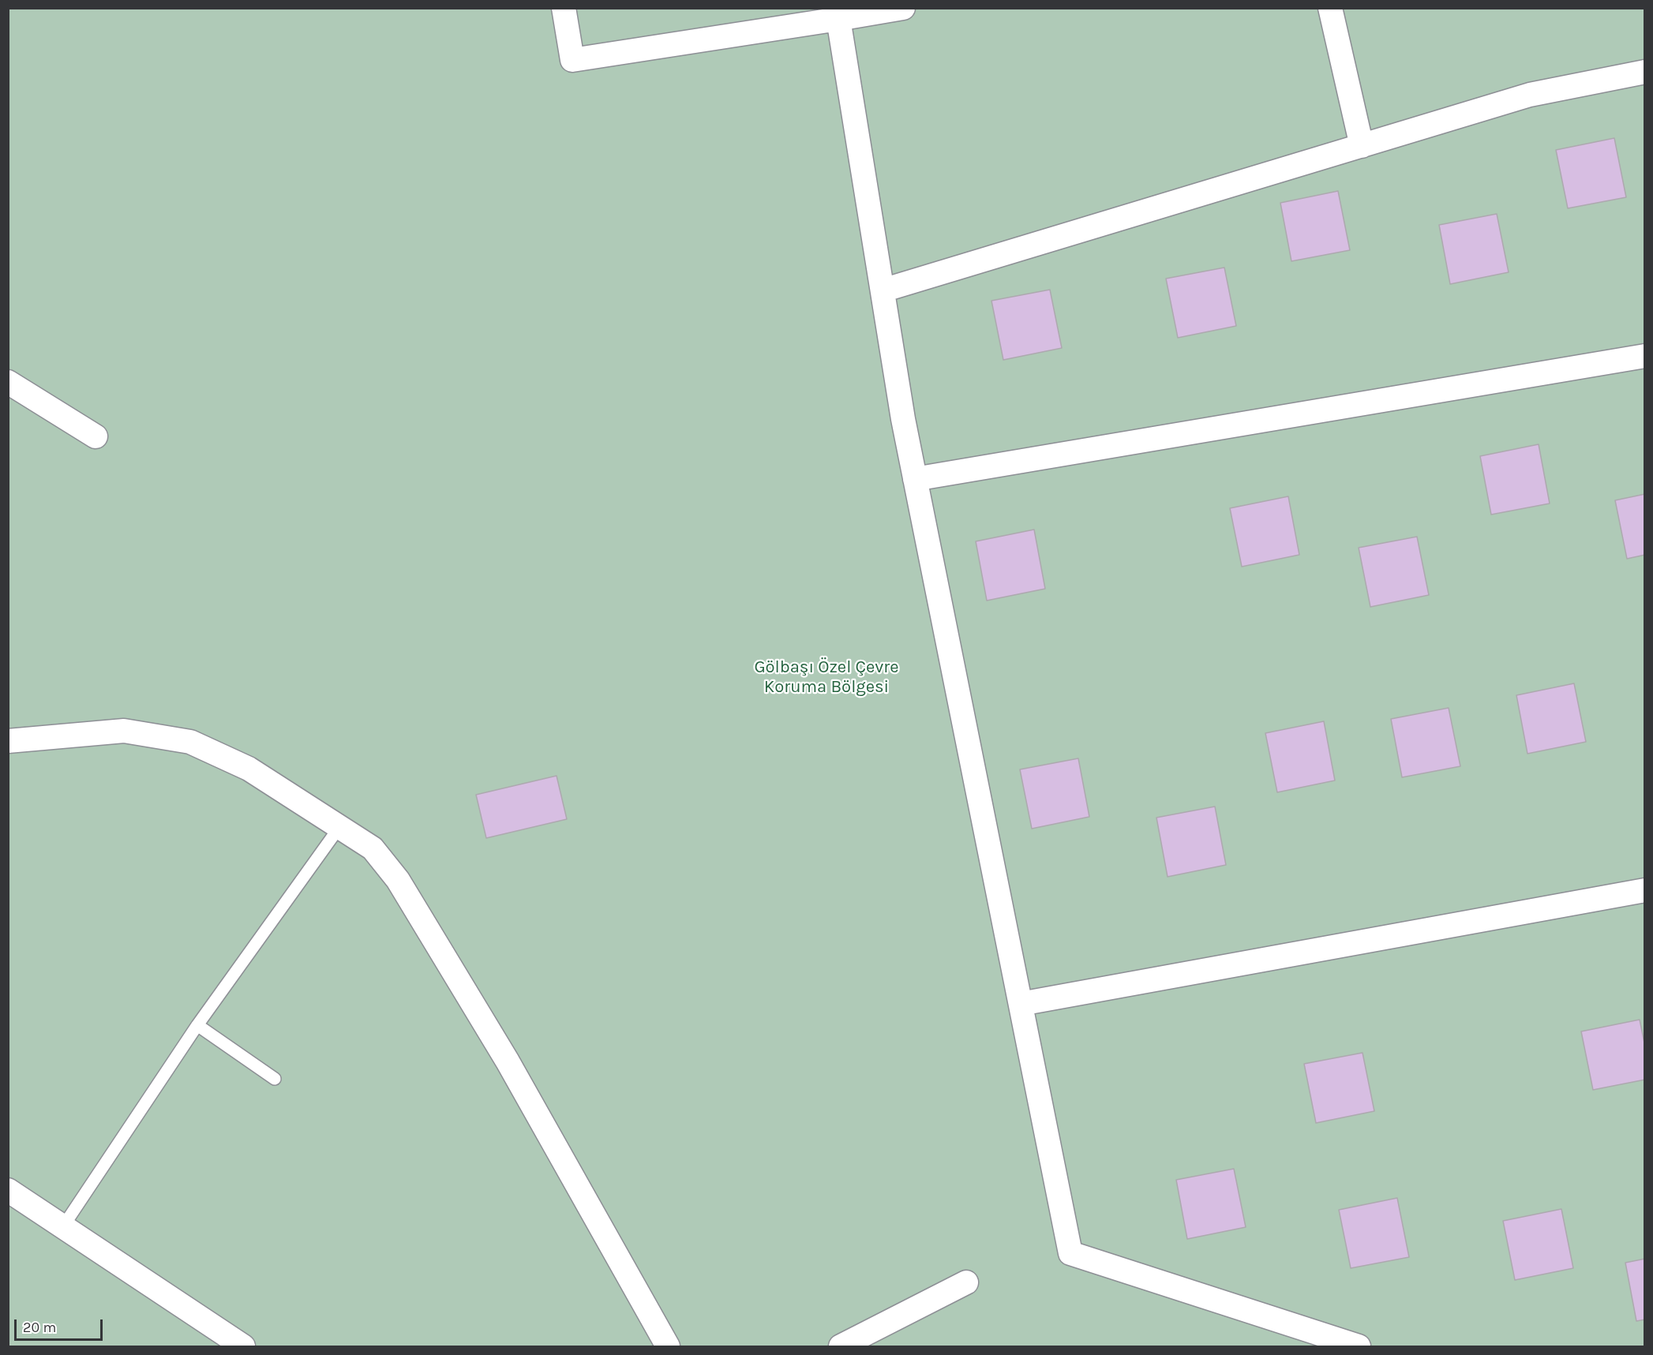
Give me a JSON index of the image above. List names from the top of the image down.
{
  "parks": ["Gölbaşı Özel Çevre Koruma Bölgesi"],
  "scale_bar": "20 m"
}
